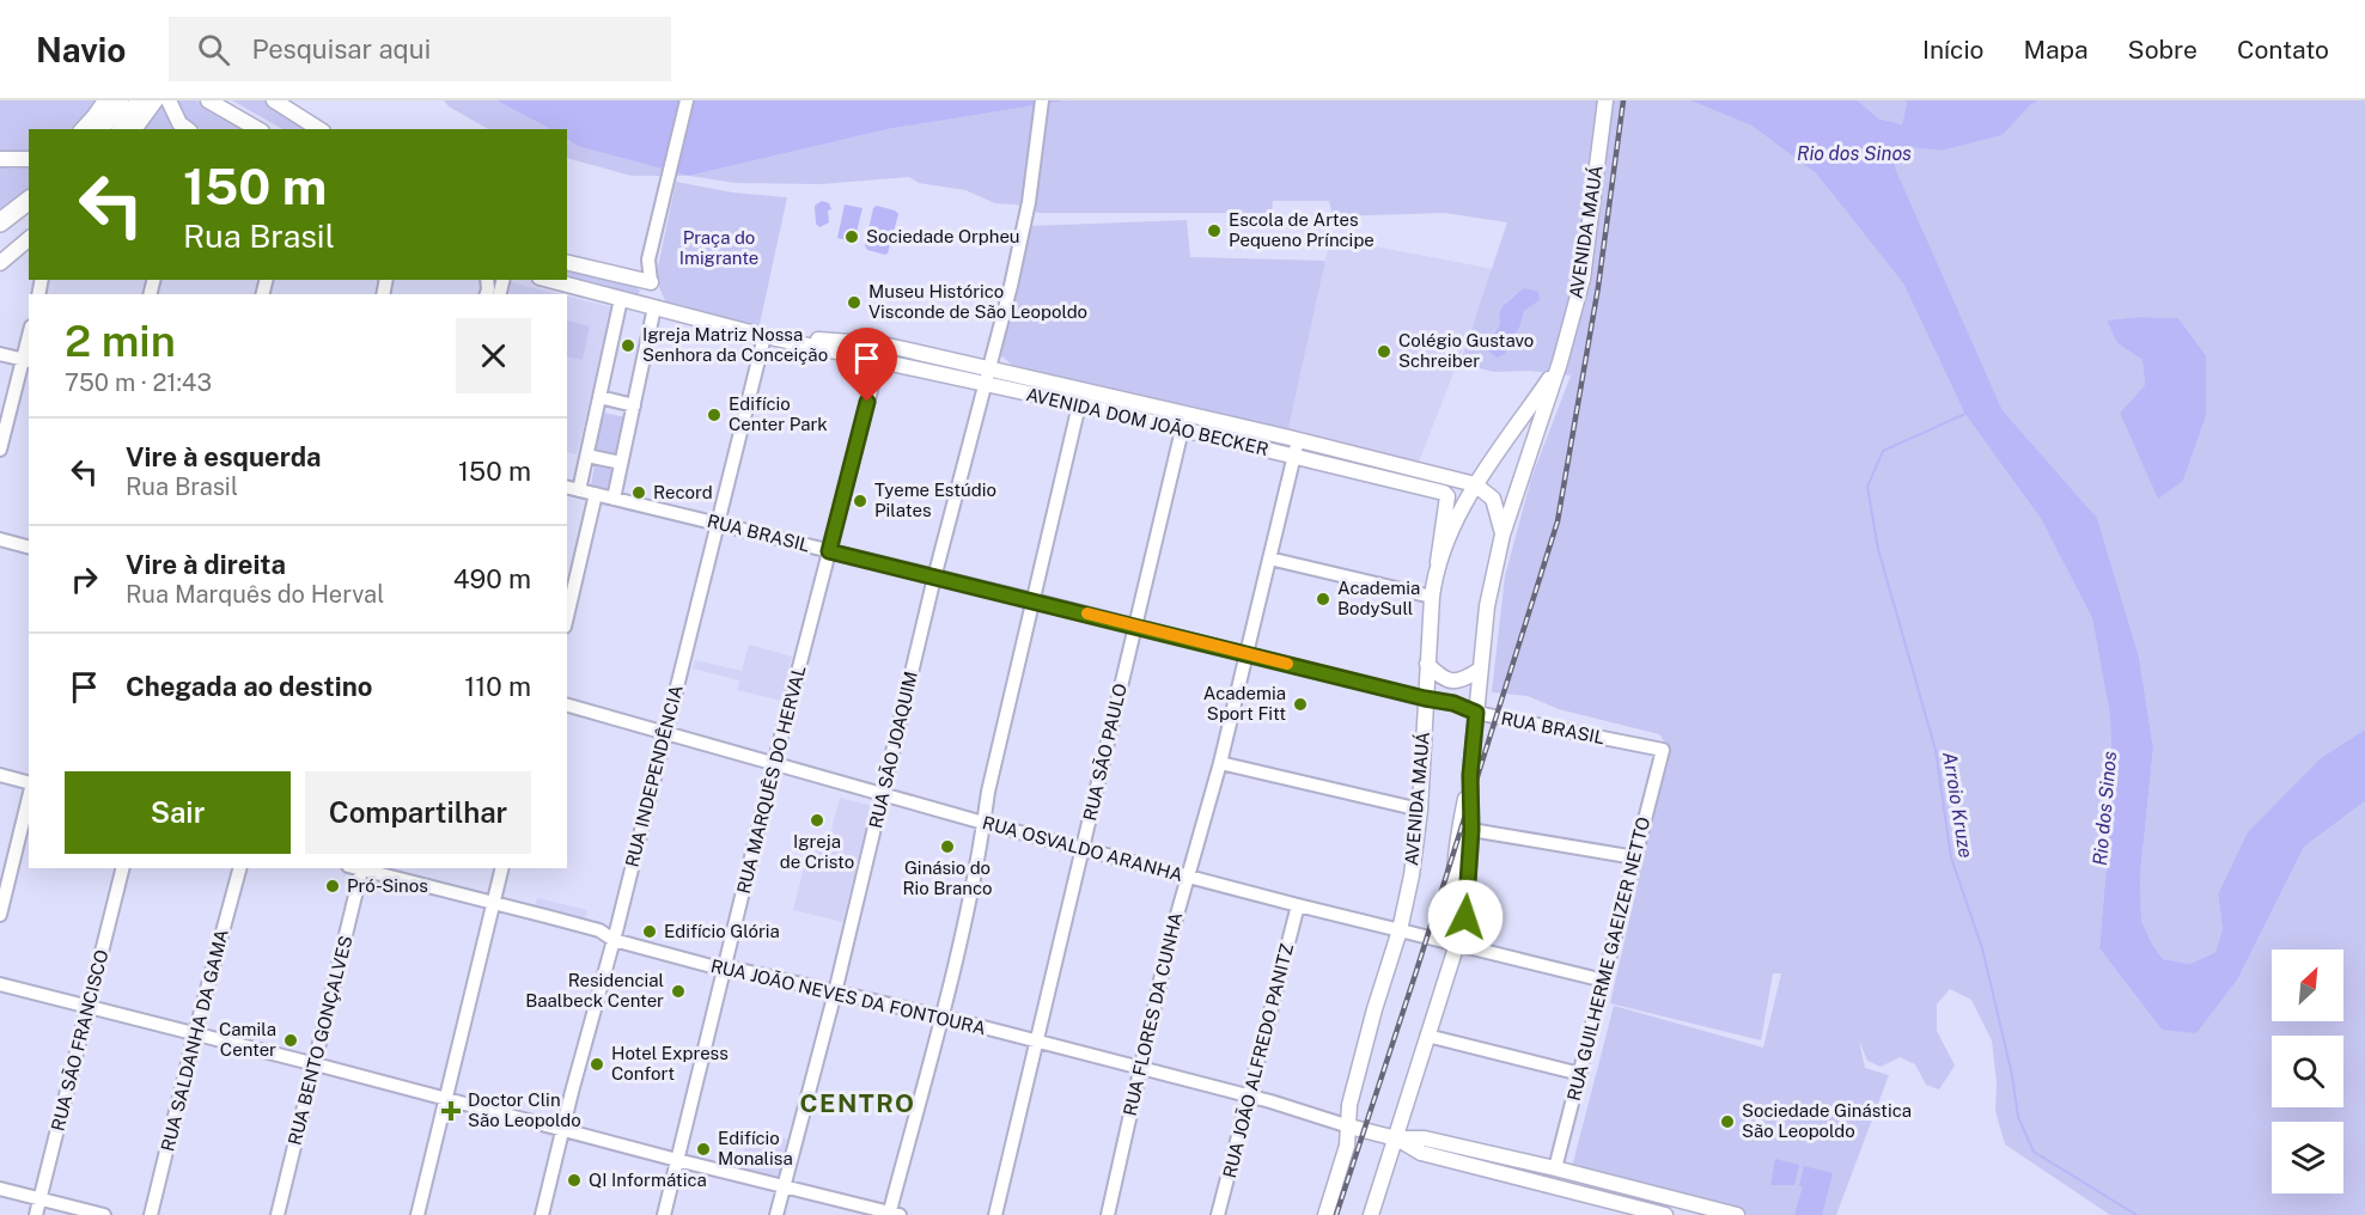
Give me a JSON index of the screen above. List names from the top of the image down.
{
  "streets": {
    "main road": ["AVENIDA MAUÁ", "AVENIDA DOM JOÃO BECKER"],
    "street": [
      "RUA BRASIL",
      "RUA SÃO JOAQUIM",
      "RUA SÃO PAULO",
      "RUA INDEPENDÊNCIA",
      "RUA MARQUÊS DO HERVAL",
      "RUA OSVALDO ARANHA",
      "RUA GUILHERME GAEIZER NETTO",
      "RUA JOÃO NEVES DA FONTOURA",
      "RUA FLORES DA CUNHA",
      "RUA SÃO FRANCISCO",
      "RUA SALDANHA DA GAMA",
      "RUA BENTO GONÇALVES",
      "RUA JOÃO ALFREDO PANITZ"
    ]
  },
  "crossings": [
    ["AVENIDA MAUÁ", "AVENIDA DOM JOÃO BECKER"],
    ["AVENIDA MAUÁ", "RUA BRASIL"],
    ["AVENIDA MAUÁ", "RUA OSVALDO ARANHA"],
    ["AVENIDA MAUÁ", "RUA JOÃO NEVES DA FONTOURA"],
    ["AVENIDA DOM JOÃO BECKER", "RUA SÃO JOAQUIM"],
    ["AVENIDA DOM JOÃO BECKER", "RUA SÃO PAULO"],
    ["AVENIDA DOM JOÃO BECKER", "RUA INDEPENDÊNCIA"],
    ["AVENIDA DOM JOÃO BECKER", "RUA MARQUÊS DO HERVAL"],
    ["AVENIDA DOM JOÃO BECKER", "RUA FLORES DA CUNHA"],
    ["RUA BRASIL", "RUA SÃO JOAQUIM"],
    ["RUA BRASIL", "RUA SÃO PAULO"],
    ["RUA BRASIL", "RUA INDEPENDÊNCIA"],
    ["RUA BRASIL", "RUA MARQUÊS DO HERVAL"],
    ["RUA BRASIL", "RUA GUILHERME GAEIZER NETTO"],
    ["RUA BRASIL", "RUA FLORES DA CUNHA"],
    ["RUA SÃO JOAQUIM", "RUA OSVALDO ARANHA"],
    ["RUA SÃO JOAQUIM", "RUA JOÃO NEVES DA FONTOURA"],
    ["RUA SÃO PAULO", "RUA OSVALDO ARANHA"],
    ["RUA SÃO PAULO", "RUA JOÃO NEVES DA FONTOURA"],
    ["RUA INDEPENDÊNCIA", "RUA OSVALDO ARANHA"],
    ["RUA INDEPENDÊNCIA", "RUA JOÃO NEVES DA FONTOURA"],
    ["RUA MARQUÊS DO HERVAL", "RUA OSVALDO ARANHA"],
    ["RUA MARQUÊS DO HERVAL", "RUA JOÃO NEVES DA FONTOURA"],
    ["RUA OSVALDO ARANHA", "RUA GUILHERME GAEIZER NETTO"],
    ["RUA OSVALDO ARANHA", "RUA FLORES DA CUNHA"],
    ["RUA OSVALDO ARANHA", "RUA JOÃO ALFREDO PANITZ"],
    ["RUA JOÃO NEVES DA FONTOURA", "RUA FLORES DA CUNHA"],
    ["RUA JOÃO NEVES DA FONTOURA", "RUA BENTO GONÇALVES"],
    ["RUA JOÃO NEVES DA FONTOURA", "RUA JOÃO ALFREDO PANITZ"]
  ],
  "districts": ["CENTRO"],
  "water": ["Rio dos Sinos", "Arroio Kruze"],
  "parks": ["Praça do Imigrante"],
  "places": {
    "other": [
      "Escola de Artes Pequeno Príncipe",
      "Sociedade Orpheu",
      "Museu Histórico Visconde de São Leopoldo",
      "Igreja Matriz Nossa Senhora da Conceição",
      "Colégio Gustavo Schreiber",
      "Edifício Center Park",
      "Record",
      "Tyeme Estúdio Pilates",
      "Academia BodySull",
      "Academia Sport Fitt",
      "Igreja de Cristo",
      "Ginásio do Rio Branco",
      "Pró-Sinos",
      "Edifício Glória",
      "Residencial Baalbeck Center",
      "Camila Center",
      "Hotel Express Confort",
      "Sociedade Ginástica São Leopoldo",
      "Edifício Monalisa",
      "QI Informática"
    ],
    "health": ["Doctor Clin São Leopoldo"]
  },
  "north": "top right",
  "page": {
    "header": "Navio",
    "search": "Pesquisar aqui",
    "nav": [
      "Início",
      "Mapa",
      "Sobre",
      "Contato"
    ],
    "turn": ["150 m", "Rua Brasil"],
    "heading": ["2 min", "750 m · 21:43"],
    "list": [
      {
        "name": "Vire à esquerda",
        "note": "Rua Brasil",
        "value": "150 m"
      },
      {
        "name": "Vire à direita",
        "note": "Rua Marquês do Herval",
        "value": "490 m"
      },
      {
        "name": "Chegada ao destino",
        "value": "110 m"
      }
    ],
    "buttons": ["Sair", "Compartilhar"]
  }
}
